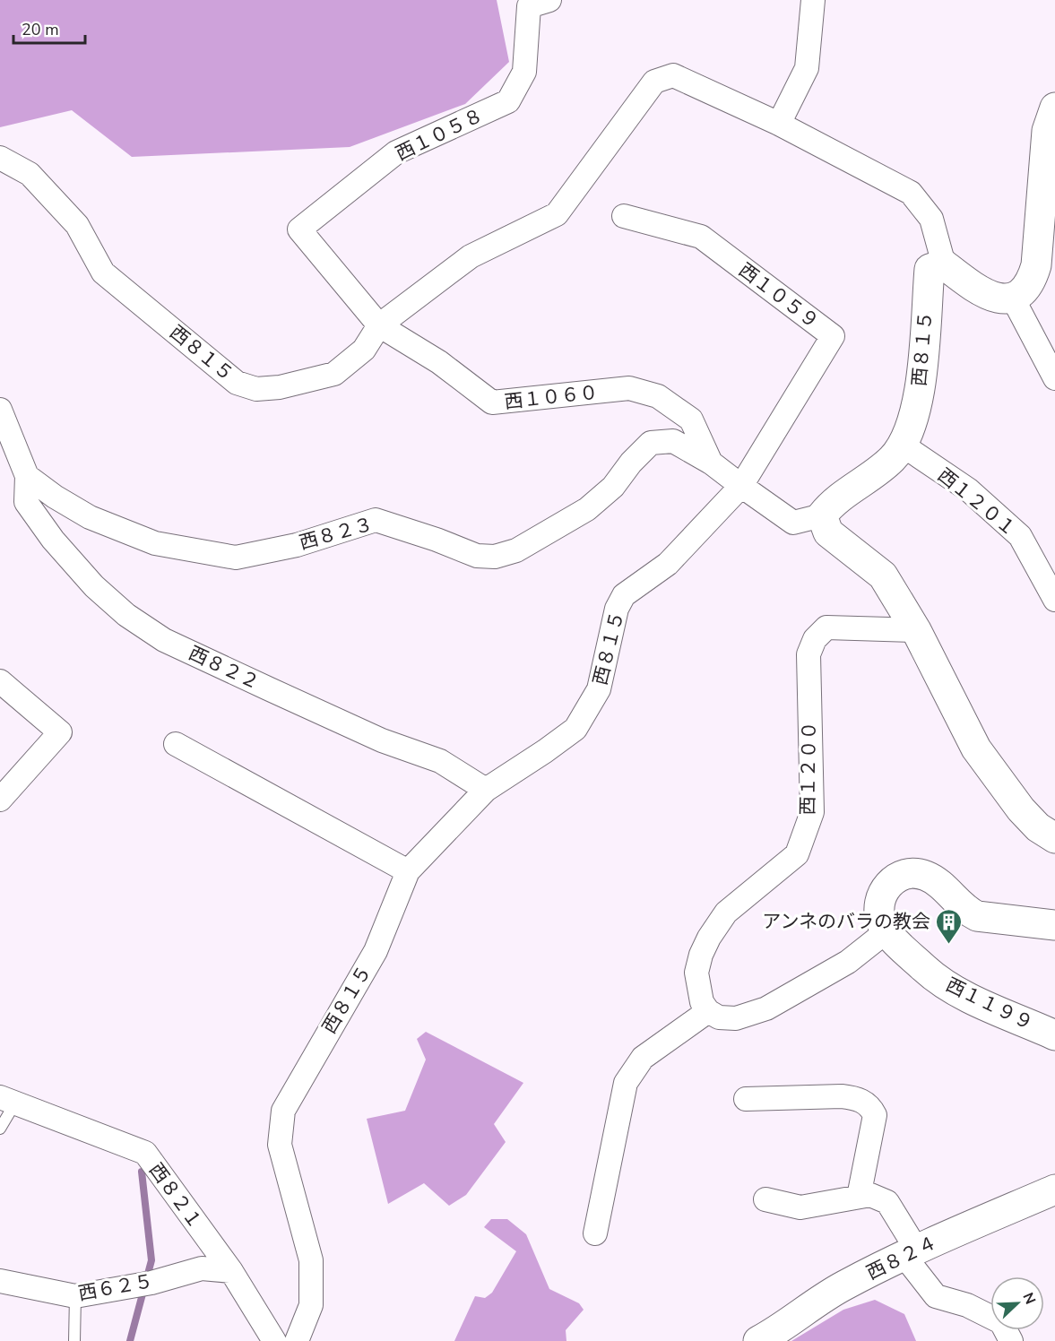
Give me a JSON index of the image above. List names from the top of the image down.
{
  "streets": {
    "street": [
      "西１０５８",
      "西１０５９",
      "西８１５",
      "西１０６０",
      "西１２０１",
      "西８２３",
      "西８２２",
      "西１２００",
      "西１１９９",
      "西８２１",
      "西８２４",
      "西６２５"
    ]
  },
  "crossings": [
    ["西１０５８", "西８１５"],
    ["西１０５８", "西１０６０"],
    ["西１０５９", "西８１５"],
    ["西１０５９", "西８２３"],
    ["西８１５", "西１０６０"],
    ["西８１５", "西１２０１"],
    ["西８１５", "西８２３"],
    ["西８１５", "西８２２"],
    ["西１０６０", "西８２３"],
    ["西８２３", "西８２２"],
    ["西８２１", "西６２５"]
  ],
  "places": {
    "building": ["アンネのバラの教会"]
  },
  "scale_bar": "20 m",
  "north": "top right"
}
